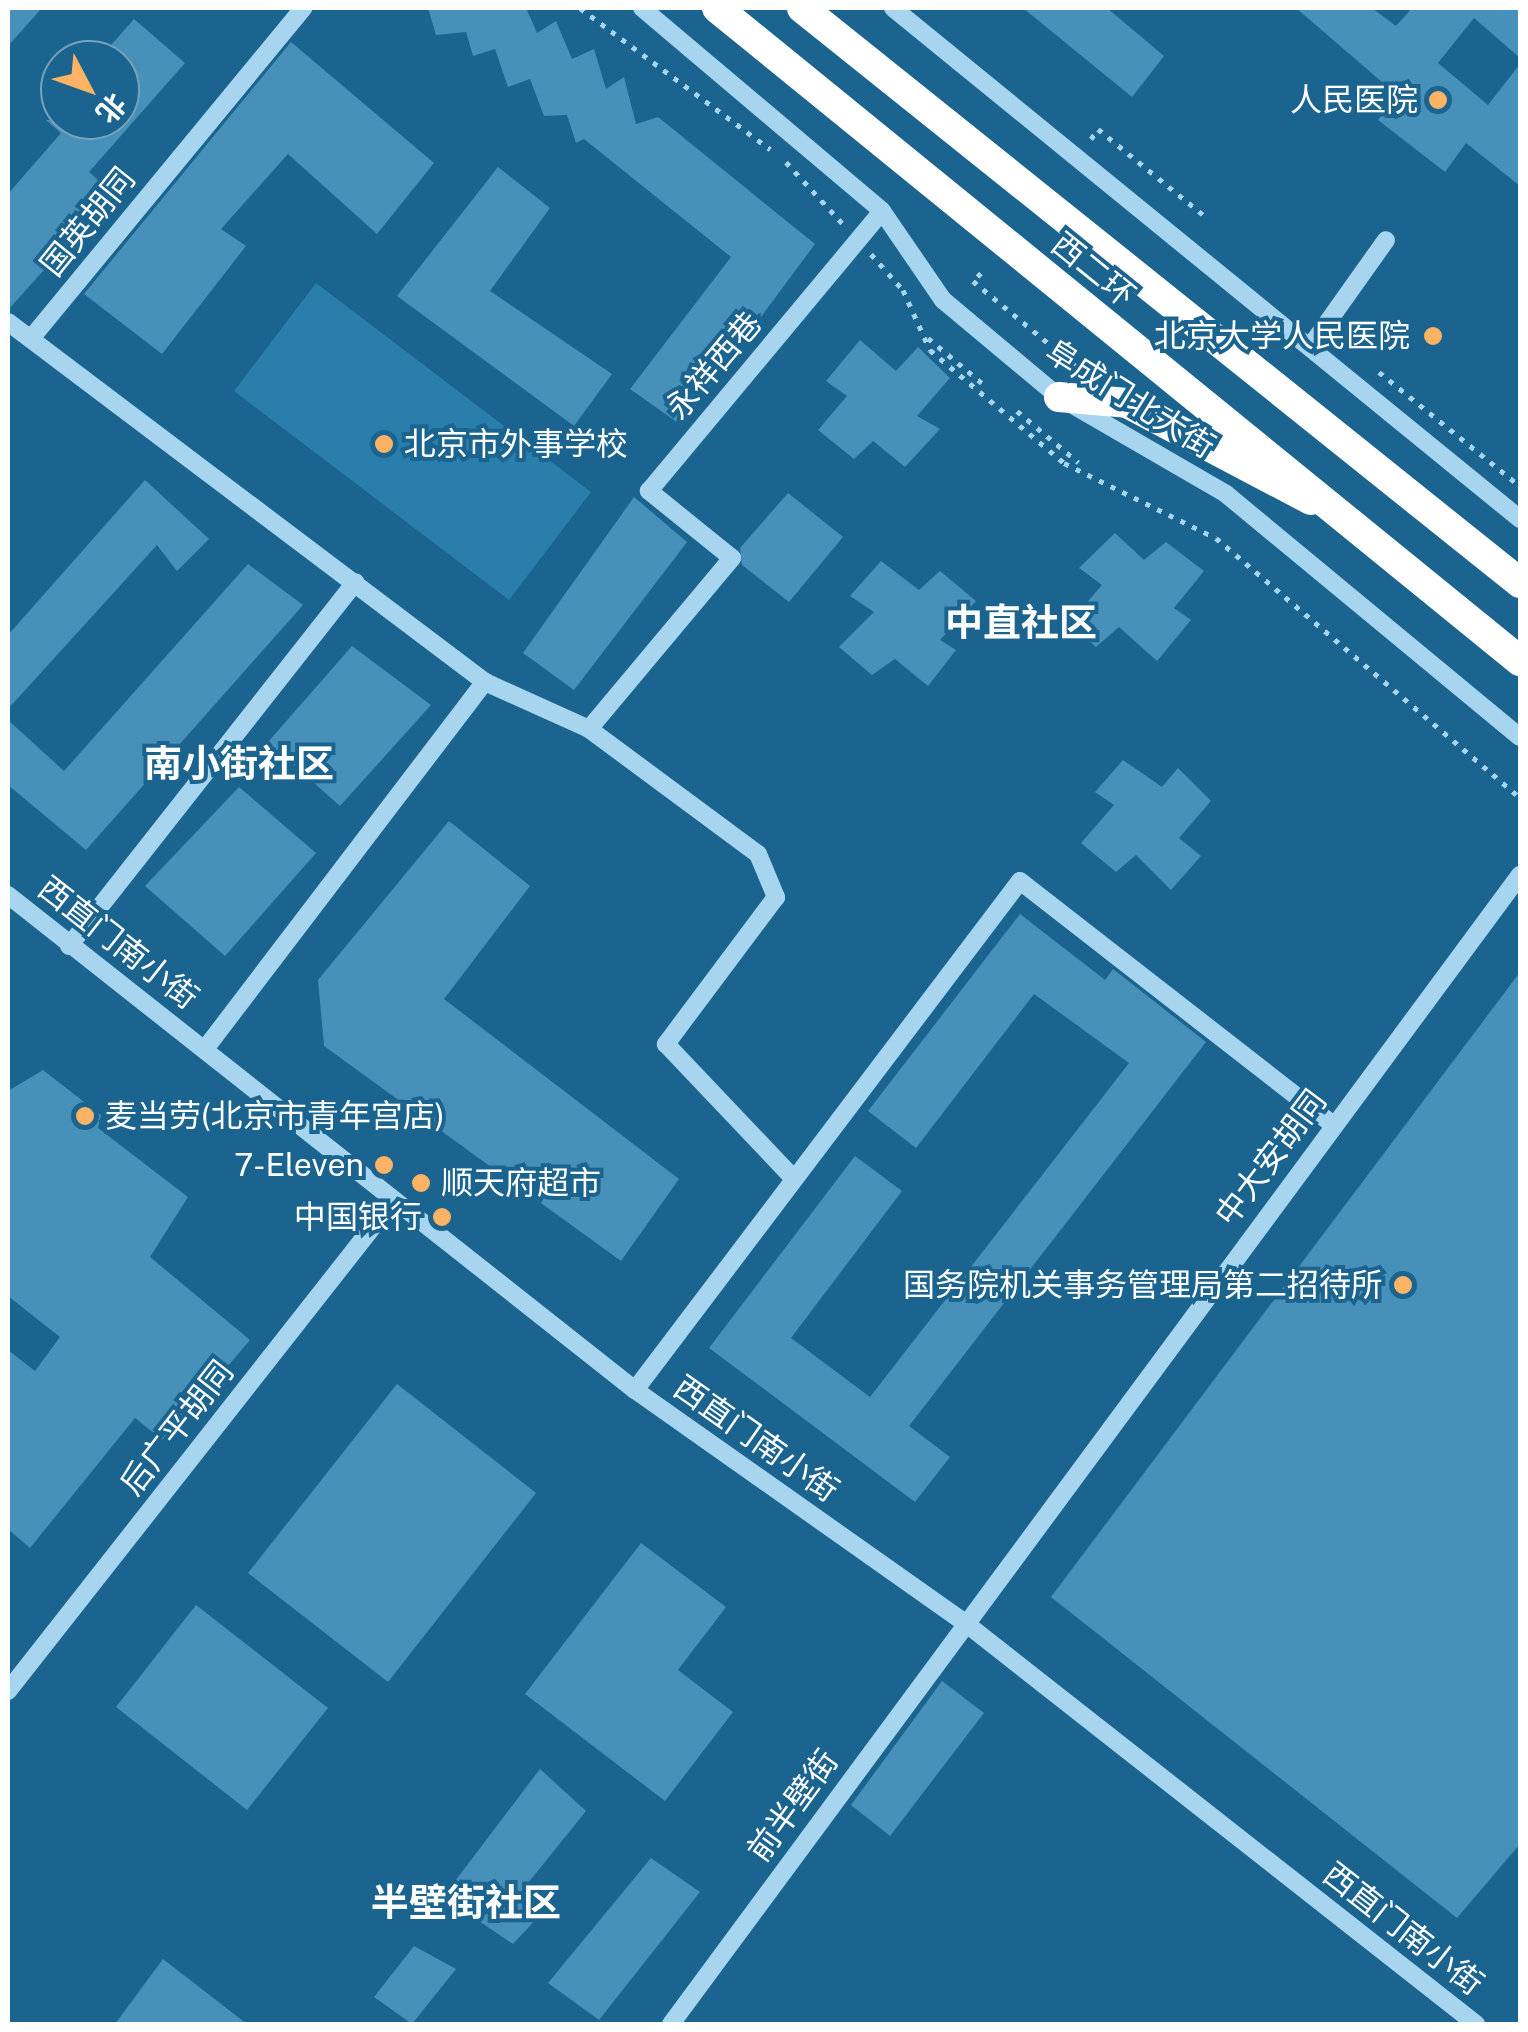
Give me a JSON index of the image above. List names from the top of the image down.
{
  "streets": {
    "highway": ["西二环"],
    "street": [
      "国英胡同",
      "永祥西巷",
      "阜成门北大街",
      "西直门南小街",
      "中大安胡同",
      "后广平胡同",
      "前半壁街"
    ]
  },
  "crossings": [
    ["永祥西巷", "阜成门北大街"],
    ["西直门南小街", "中大安胡同"],
    ["西直门南小街", "后广平胡同"],
    ["西直门南小街", "前半壁街"],
    ["中大安胡同", "前半壁街"]
  ],
  "districts": ["中直社区", "南小街社区", "半壁街社区"],
  "places": [
    "人民医院",
    "北京大学人民医院",
    "北京市外事学校",
    "麦当劳(北京市青年宫店)",
    "7-Eleven",
    "顺天府超市",
    "中国银行",
    "国务院机关事务管理局第二招待所"
  ],
  "north": "bottom right"
}
